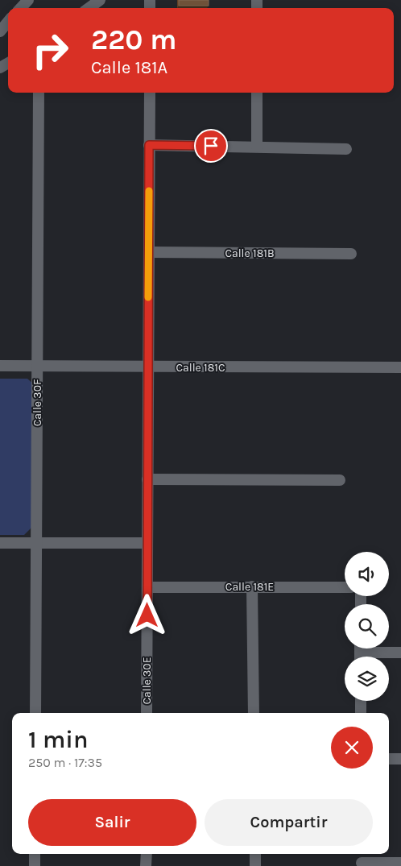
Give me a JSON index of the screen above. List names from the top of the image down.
{
  "streets": {
    "street": [
      "Calle 181B",
      "Calle 181C",
      "Calle 30F",
      "Calle 181E",
      "Calle 30E"
    ]
  },
  "crossings": [
    ["Calle 181B", "Calle 30E"],
    ["Calle 181C", "Calle 30F"],
    ["Calle 181C", "Calle 30E"],
    ["Calle 181E", "Calle 30E"]
  ],
  "page": {
    "turn": ["220 m", "Calle 181A"],
    "heading": ["1 min", "250 m · 17:35"],
    "buttons": ["Salir", "Compartir"]
  }
}
